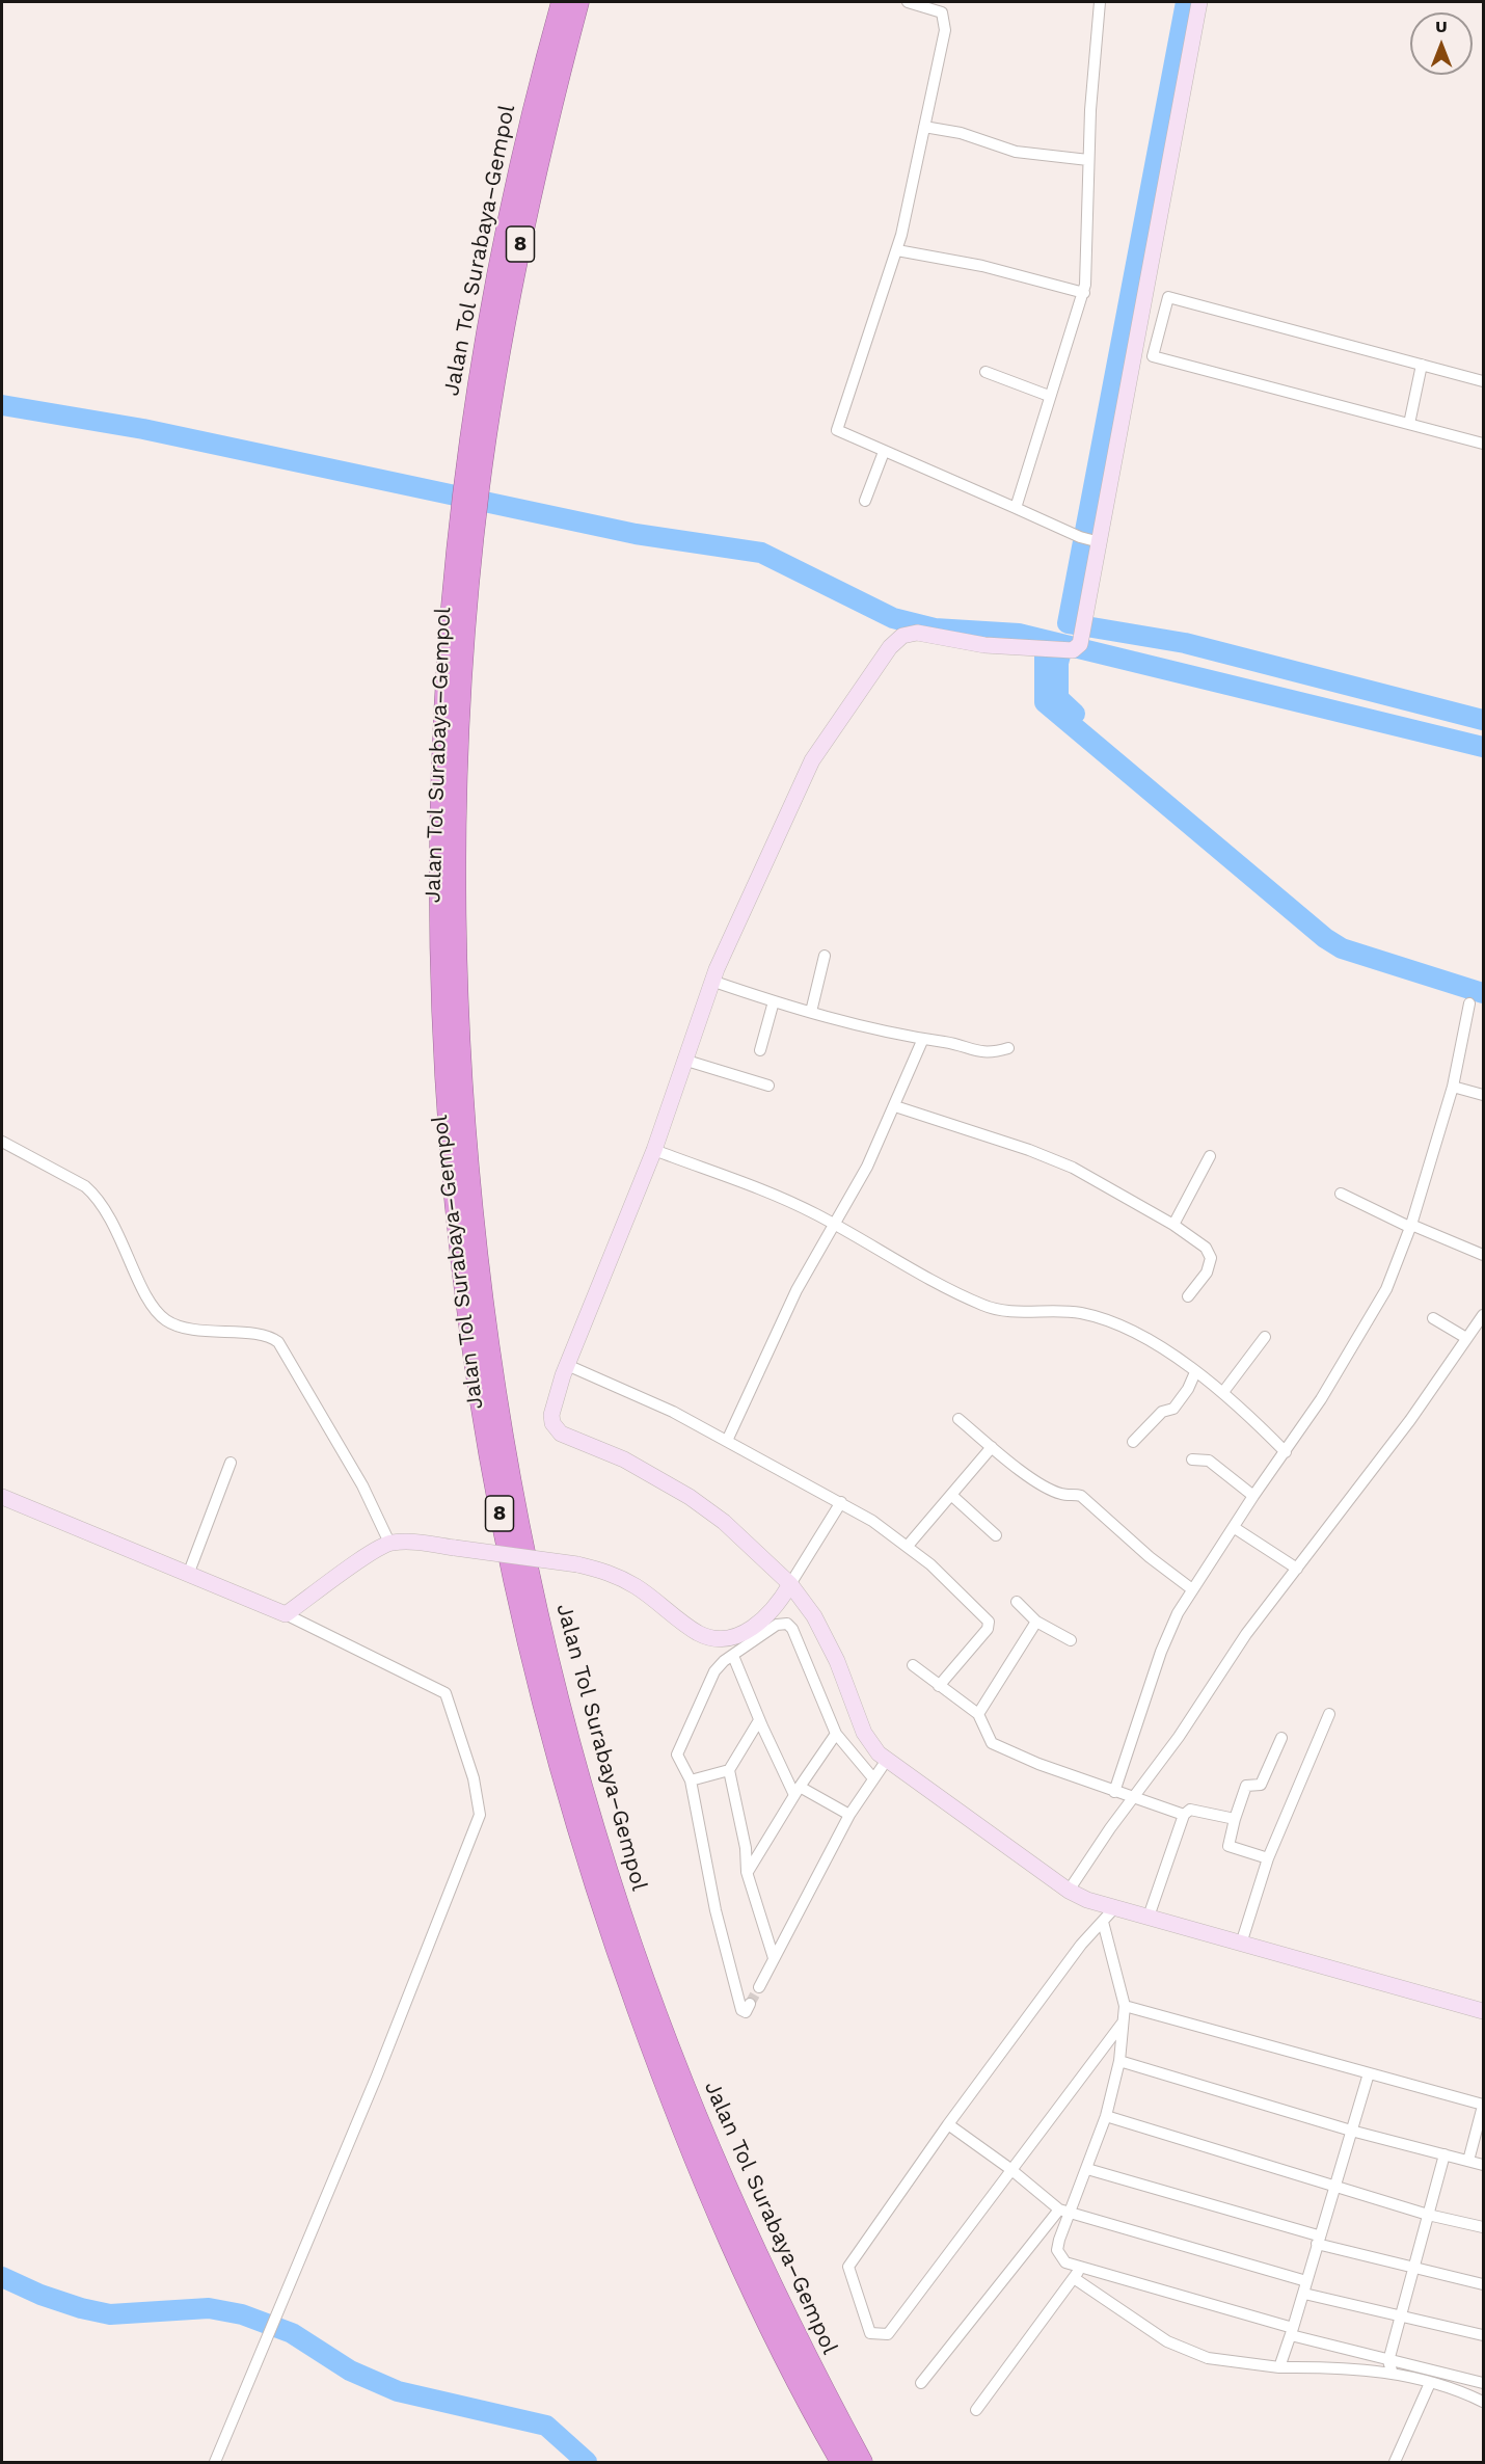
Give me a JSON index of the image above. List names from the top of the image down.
{
  "streets": {
    "highway": ["8", "Jalan Tol Surabaya–Gempol"]
  },
  "north": "top"
}
